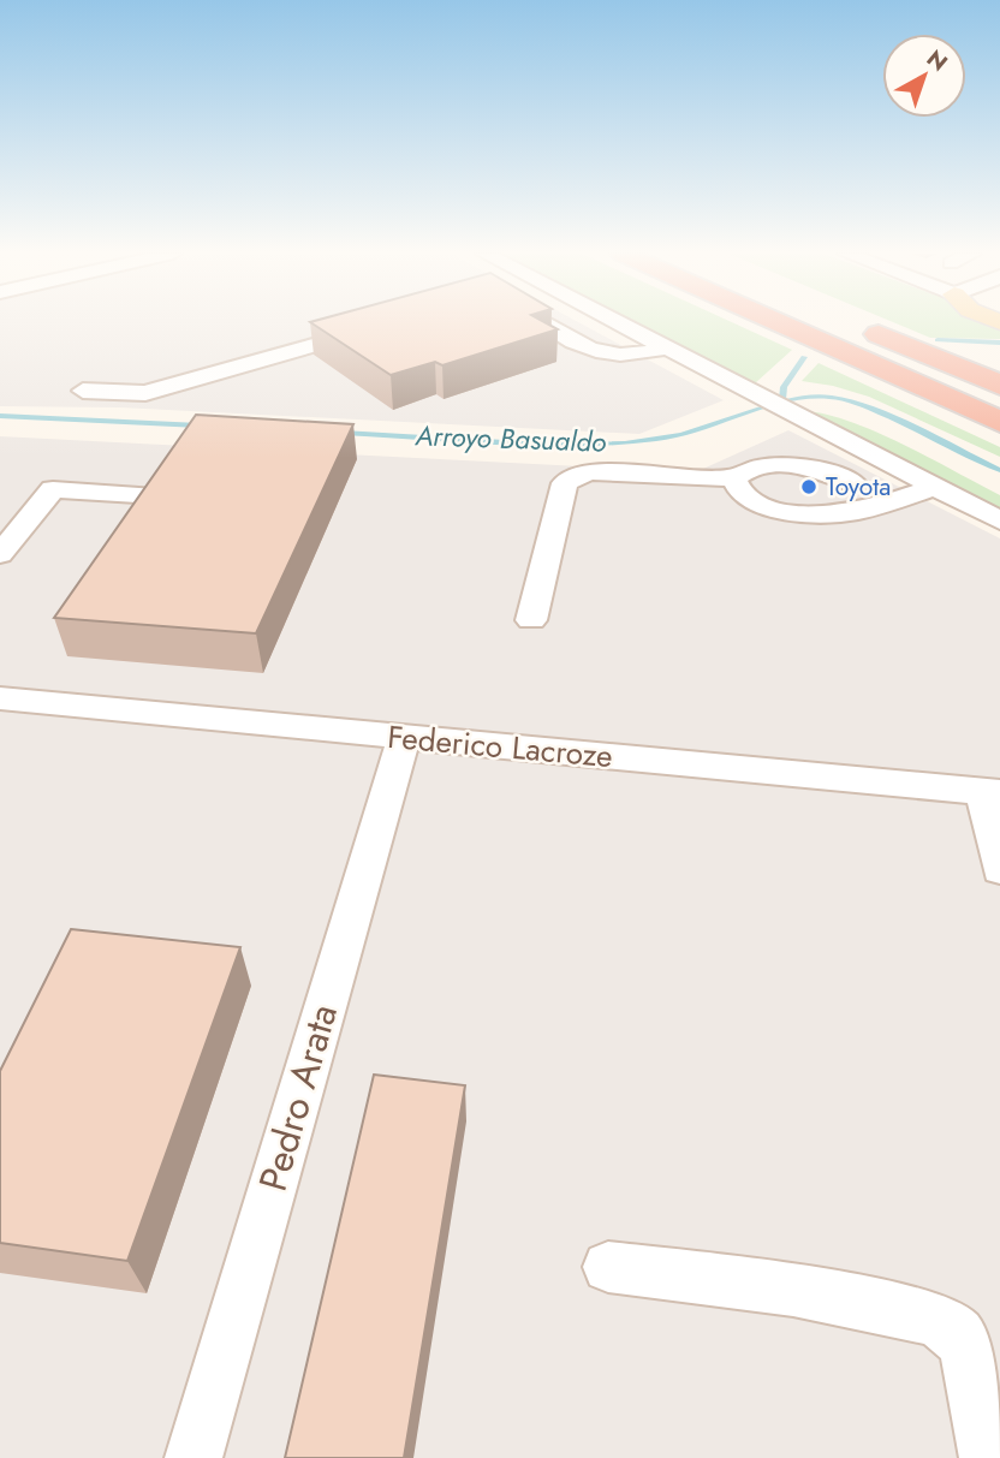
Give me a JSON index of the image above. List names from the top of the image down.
{
  "streets": {
    "street": ["Federico Lacroze", "Pedro Arata"]
  },
  "crossings": [
    ["Federico Lacroze", "Pedro Arata"]
  ],
  "water": ["Arroyo Basualdo"],
  "places": ["Toyota"],
  "north": "top right"
}
